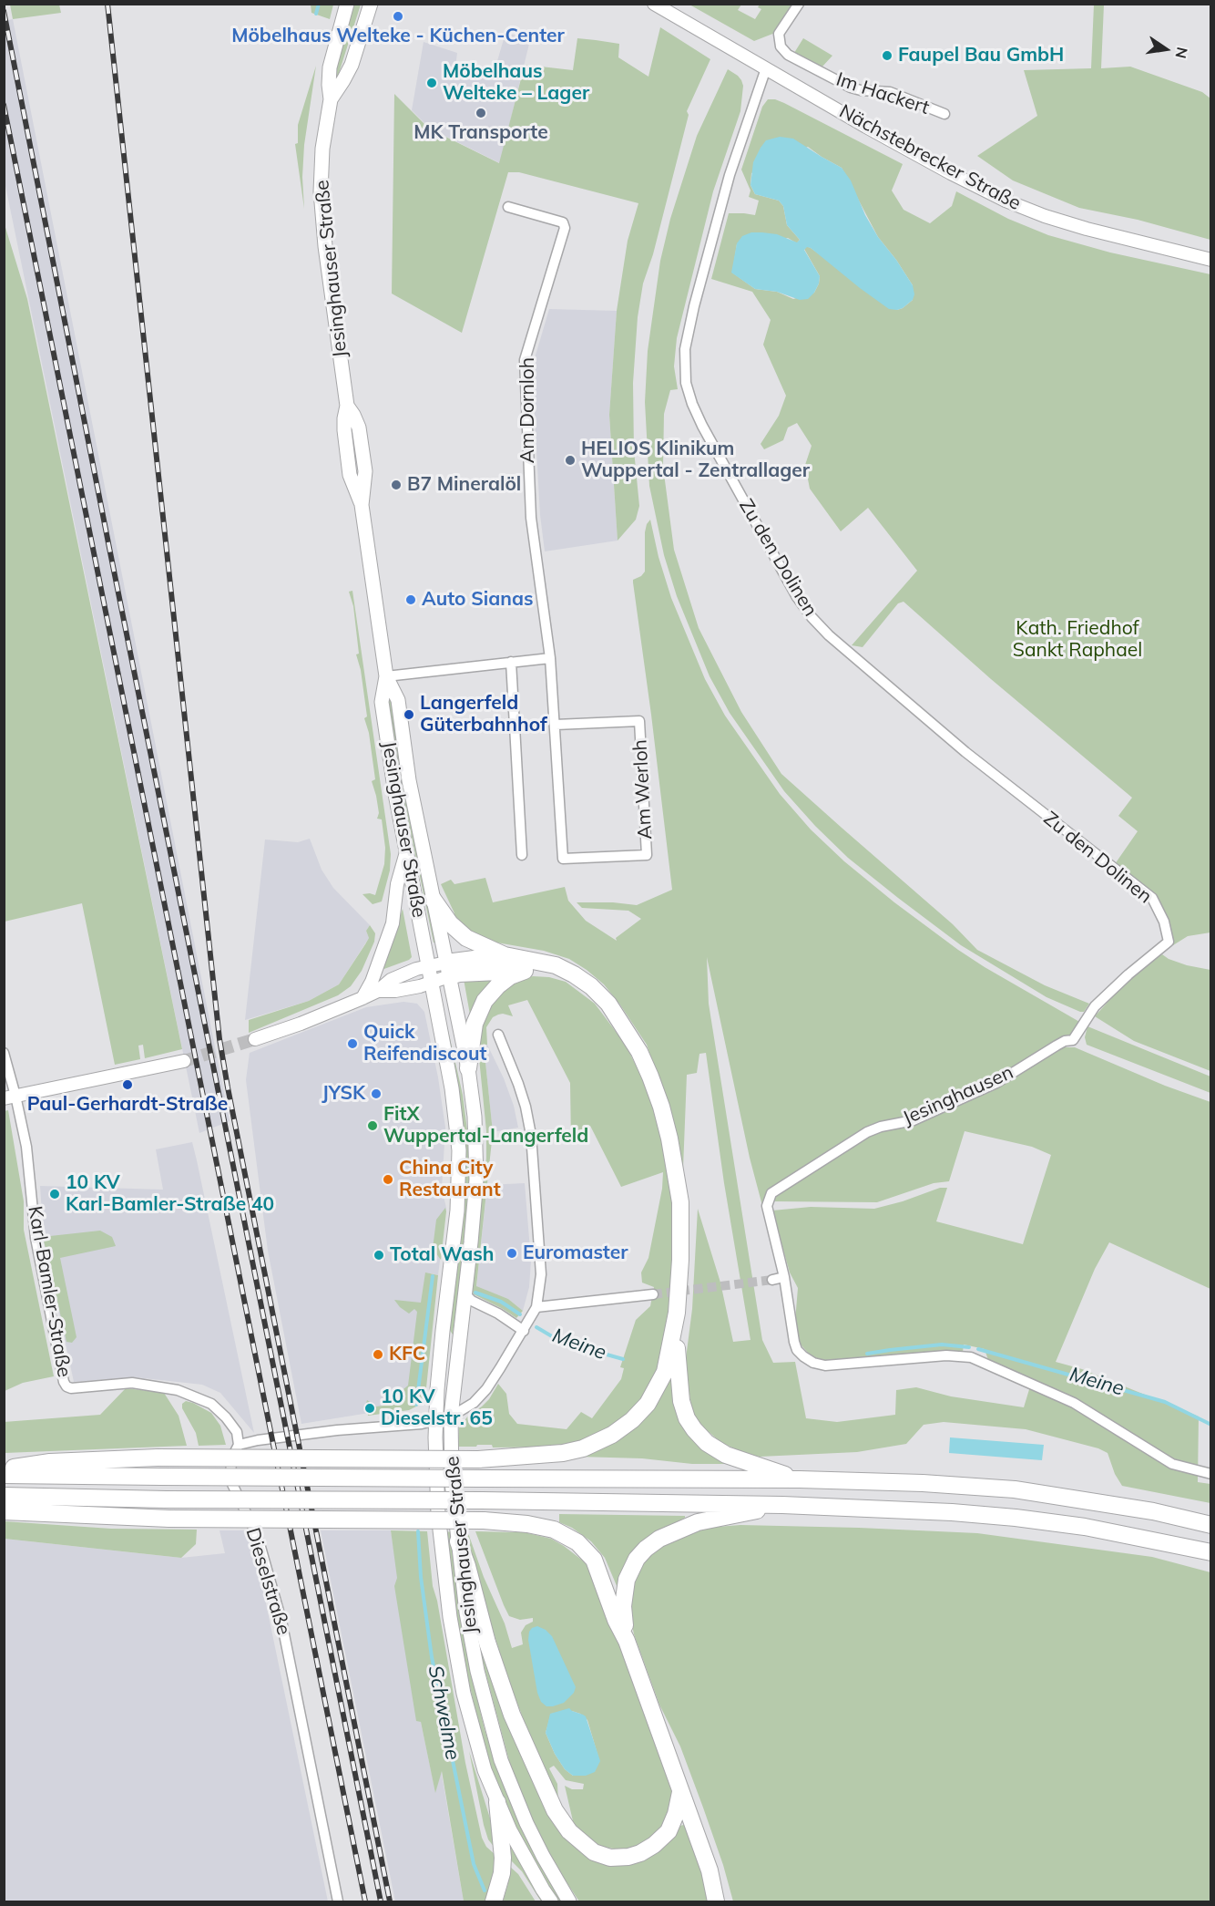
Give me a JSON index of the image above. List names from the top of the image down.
{
  "streets": {
    "main road": ["Nächstebrecker Straße", "Jesinghauser Straße"],
    "street": [
      "Im Hackert",
      "Am Dornloh",
      "Zu den Dolinen",
      "Am Werloh",
      "Jesinghausen",
      "Karl-Bamler-Straße",
      "Dieselstraße"
    ]
  },
  "crossings": [
    ["Nächstebrecker Straße", "Zu den Dolinen"],
    ["Am Dornloh", "Am Werloh"],
    ["Zu den Dolinen", "Jesinghausen"],
    ["Karl-Bamler-Straße", "Dieselstraße"]
  ],
  "water": ["Meine", "Schwelme"],
  "parks": ["Kath. Friedhof Sankt Raphael"],
  "places": [
    "Möbelhaus Welteke - Küchen-Center",
    "Faupel Bau GmbH",
    "Möbelhaus Welteke – Lager",
    "MK Transporte",
    "HELIOS Klinikum Wuppertal - Zentrallager",
    "B7 Mineralöl",
    "Auto Sianas",
    "Langerfeld Güterbahnhof",
    "Quick Reifendiscout",
    "Paul-Gerhardt-Straße",
    "JYSK",
    "FitX Wuppertal-Langerfeld",
    "China City Restaurant",
    "10 KV Karl-Bamler-Straße 40",
    "Euromaster",
    "Total Wash",
    "KFC",
    "10 KV Dieselstr. 65"
  ],
  "north": "right"
}
